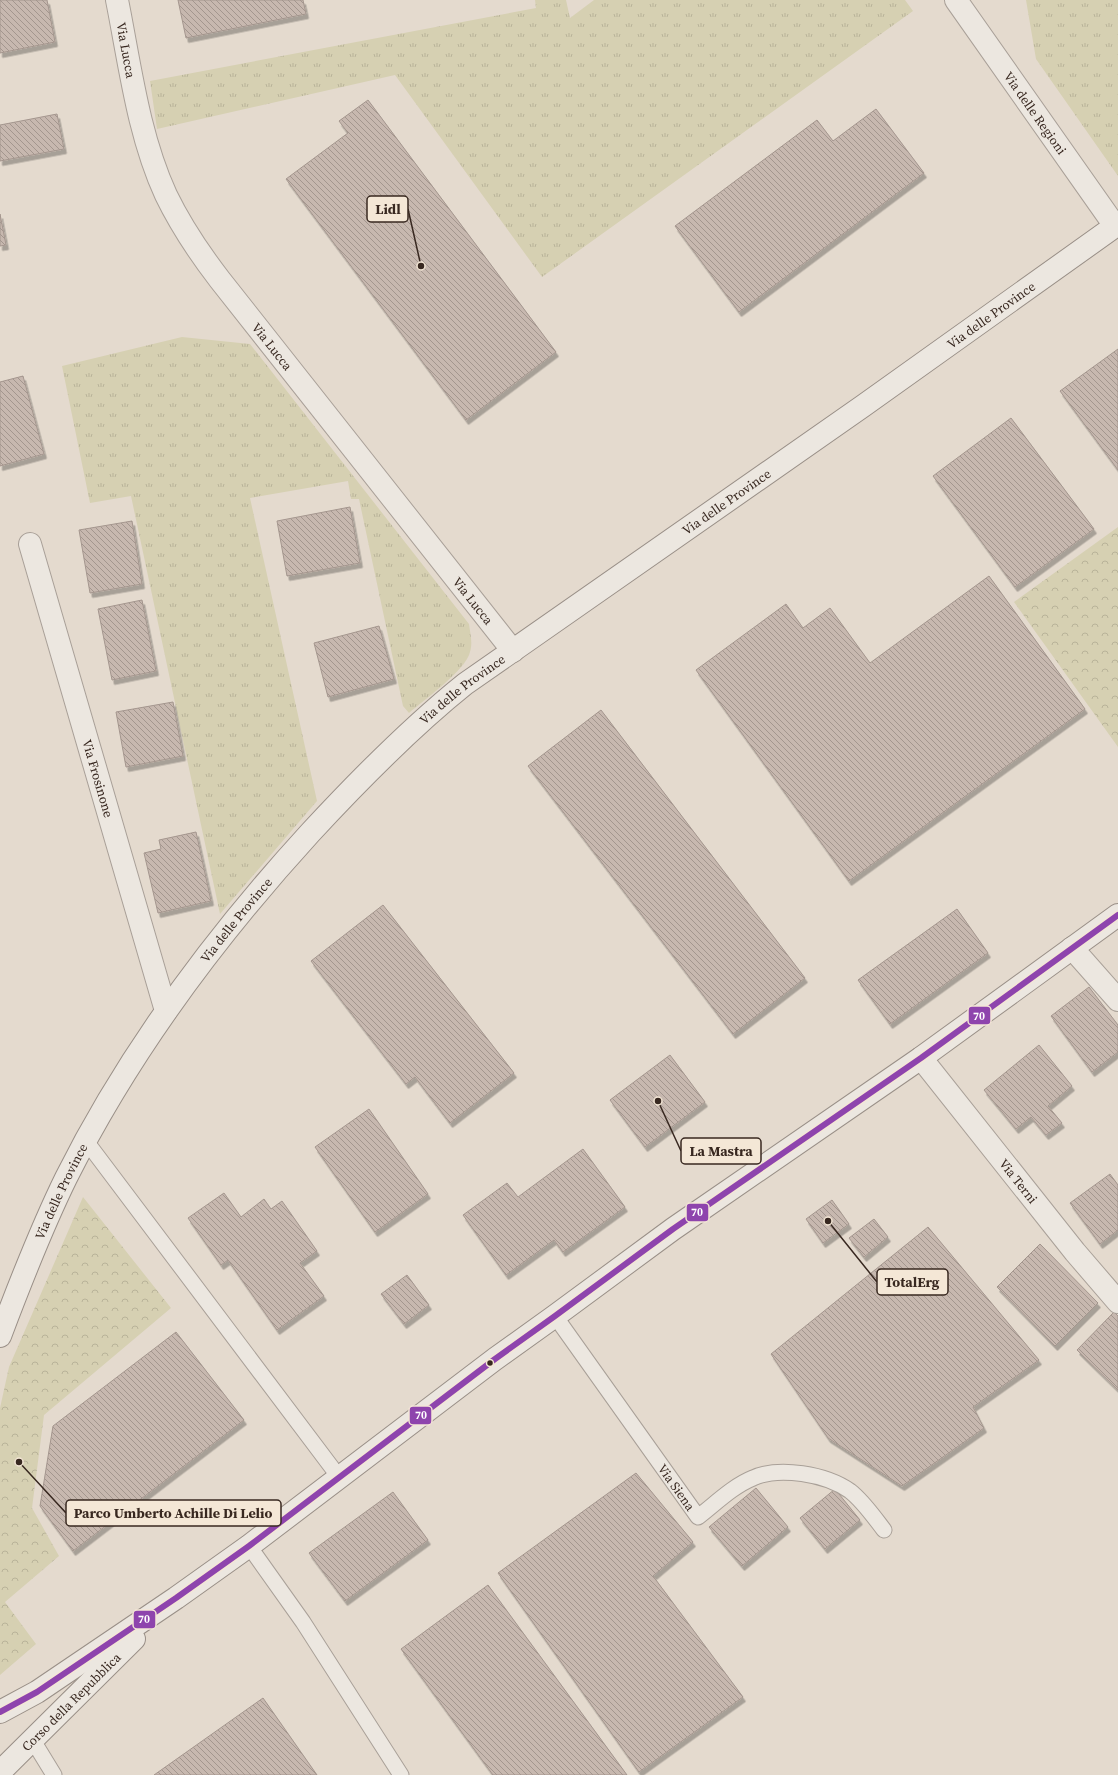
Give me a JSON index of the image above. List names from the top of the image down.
{
  "streets": {
    "street": [
      "Via Lucca",
      "Via delle Regioni",
      "Via delle Province",
      "Via Frosinone",
      "Via Terni",
      "Corso della Repubblica"
    ],
    "lane": ["Via Siena"]
  },
  "crossings": [
    ["Via Lucca", "Via delle Province"],
    ["Via delle Regioni", "Via delle Province"],
    ["Via delle Province", "Via Frosinone"],
    ["Via Terni", "Corso della Repubblica"],
    ["Via Siena", "Corso della Repubblica"]
  ],
  "places": [
    "Lidl",
    "La Mastra",
    "TotalErg",
    "Parco Umberto Achille Di Lelio"
  ],
  "lines": ["transit line 70"]
}
